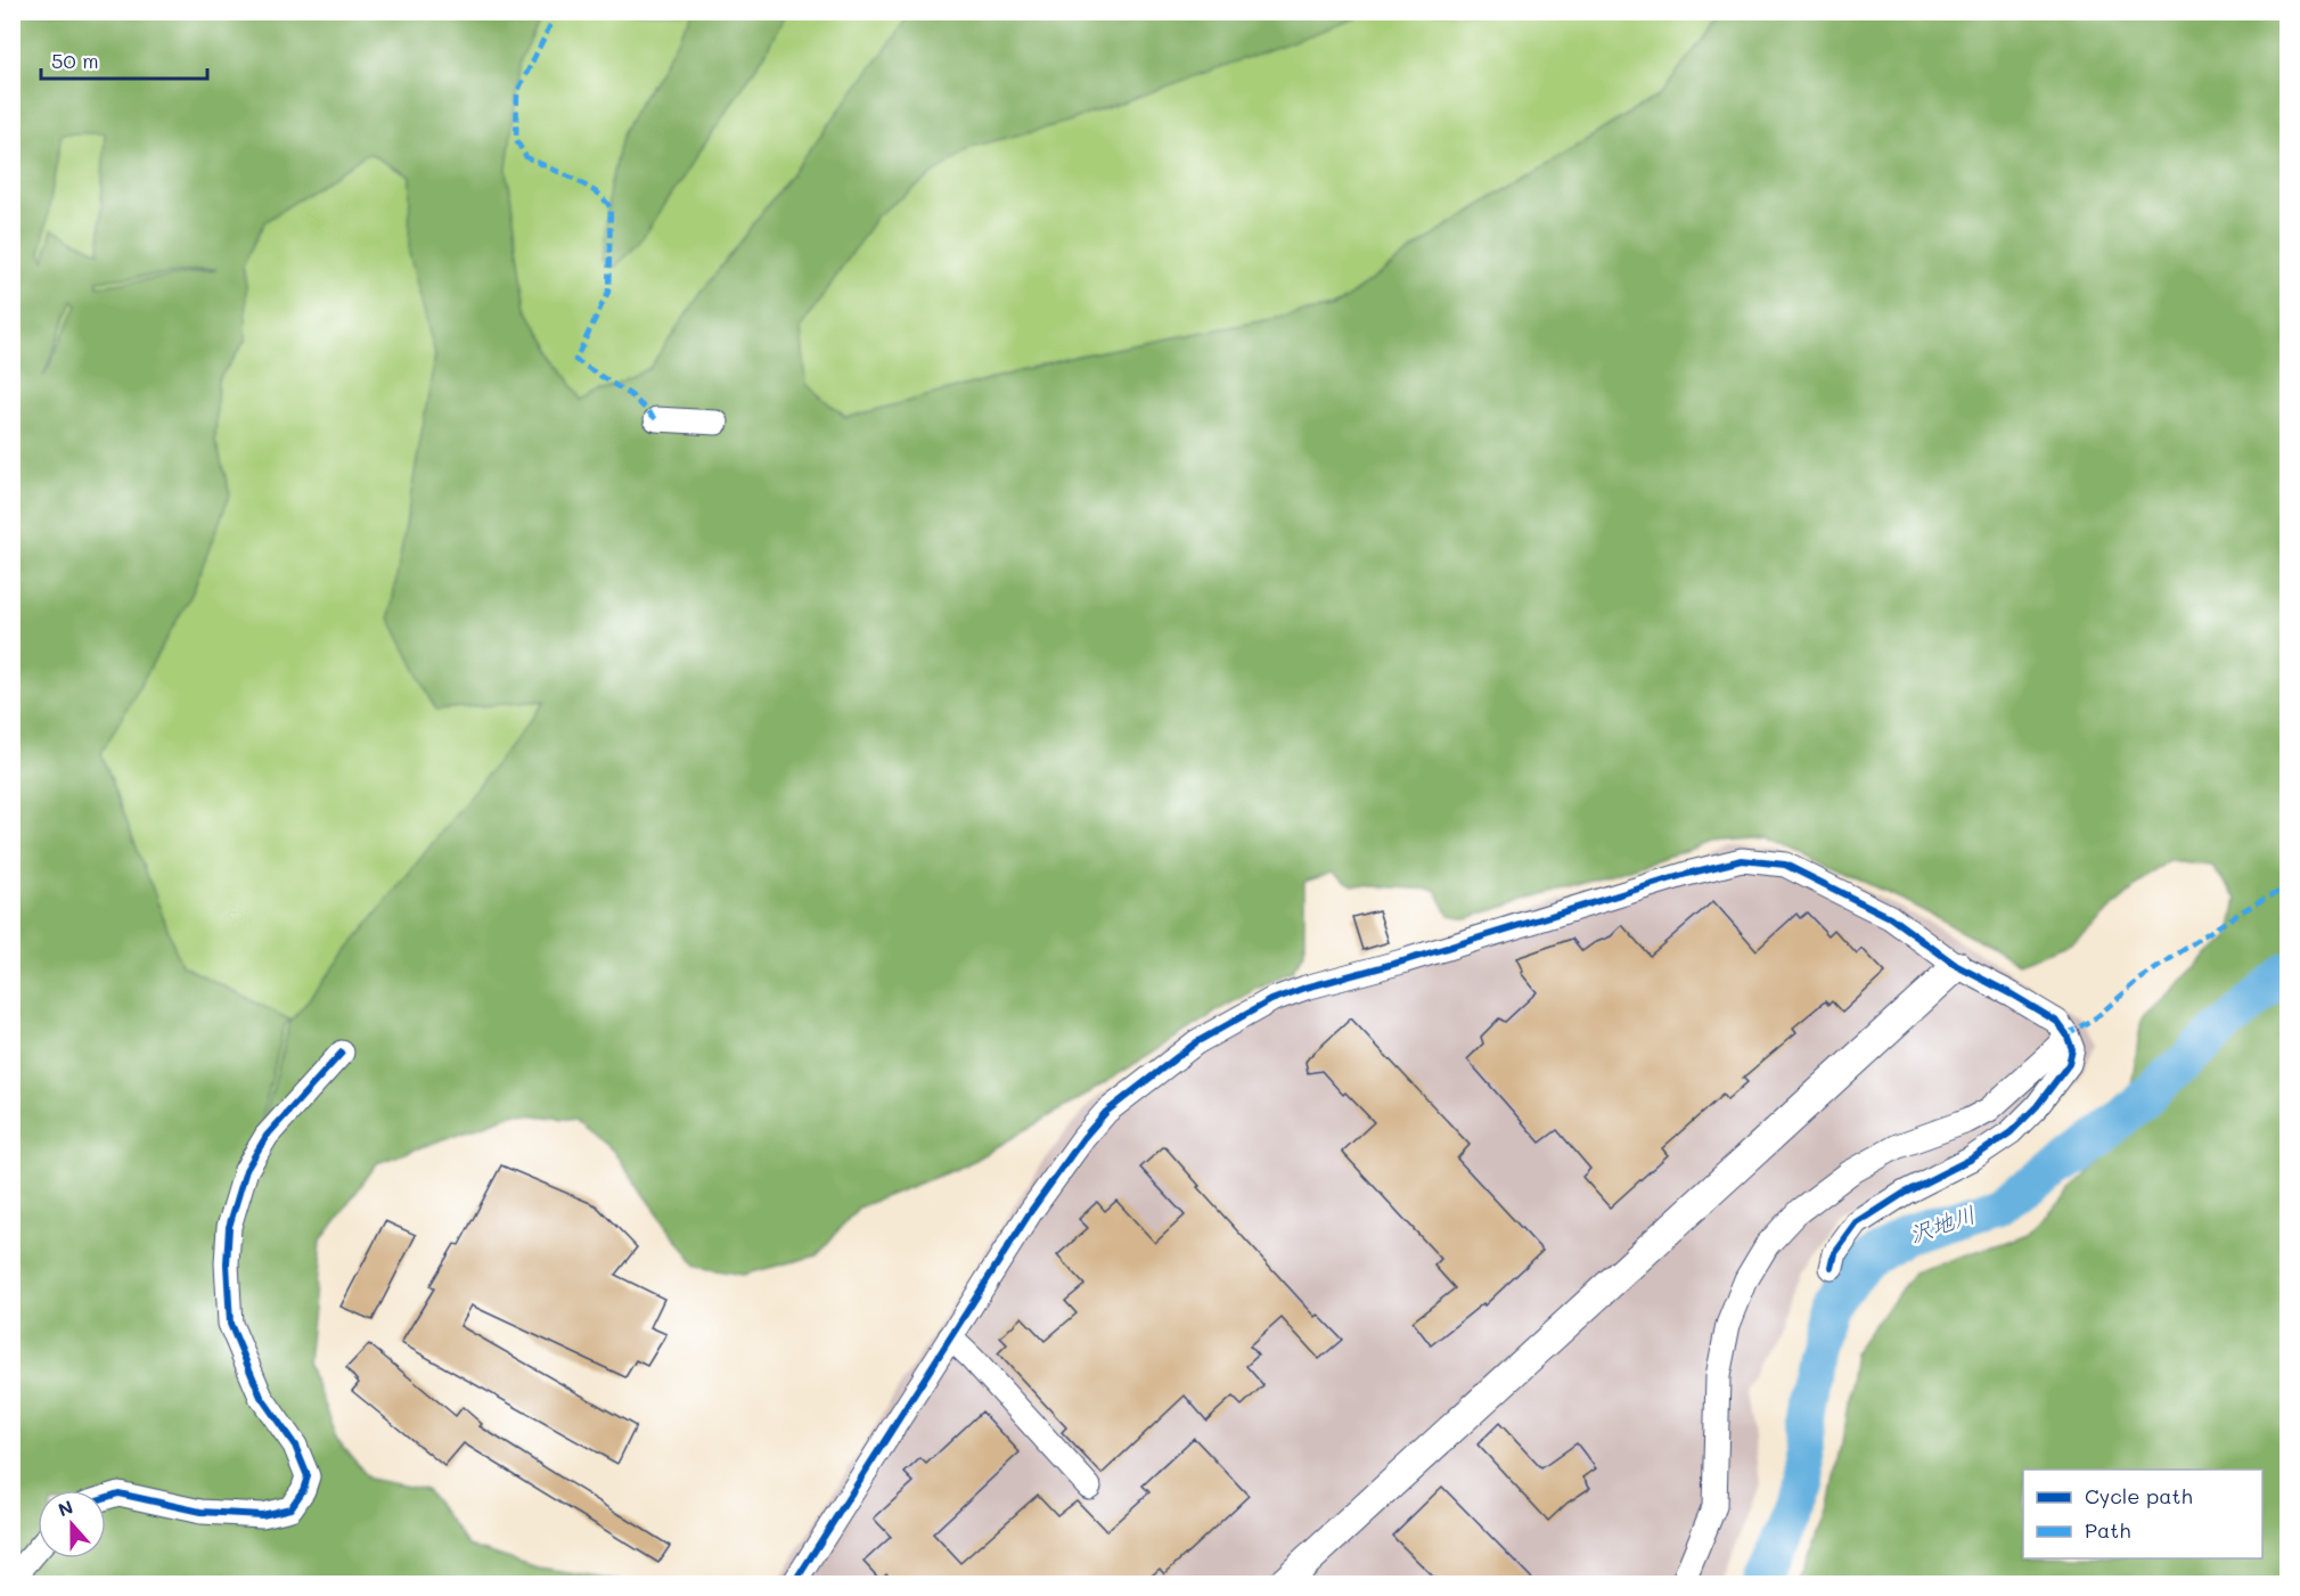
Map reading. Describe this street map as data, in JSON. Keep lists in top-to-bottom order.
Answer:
{
  "water": ["沢地川"],
  "legend": ["Cycle path", "Path"],
  "scale_bar": "50 m",
  "north": "top"
}
